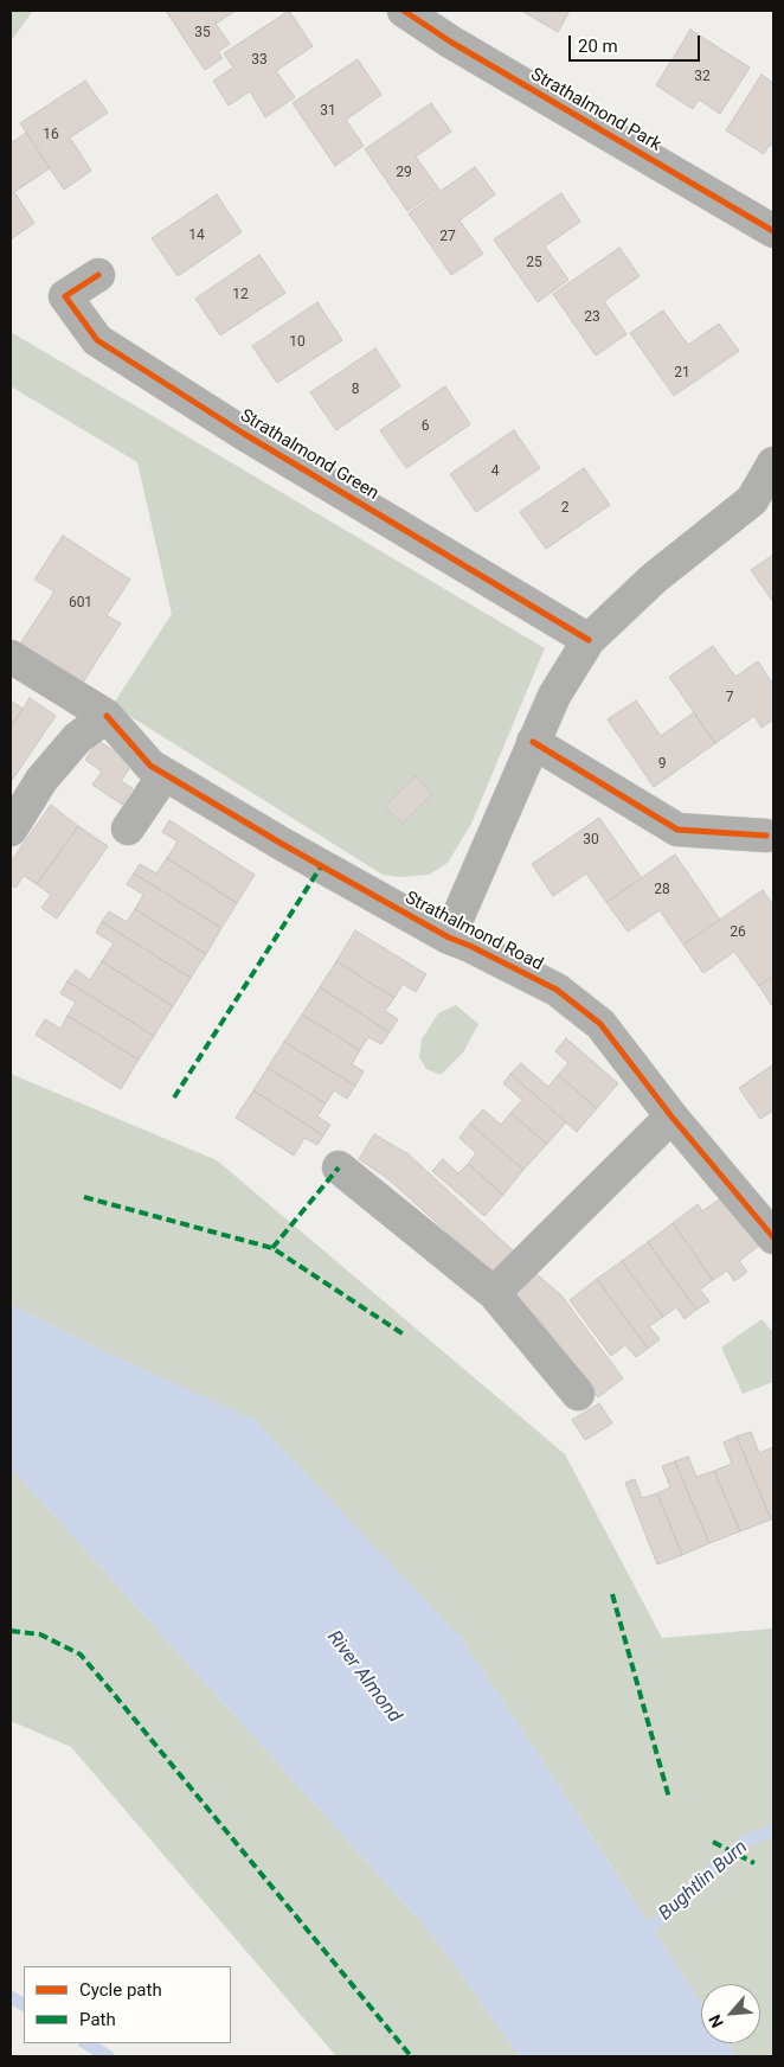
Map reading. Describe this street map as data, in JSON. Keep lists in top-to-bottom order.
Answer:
{
  "streets": {
    "street": ["Strathalmond Park", "Strathalmond Green", "Strathalmond Road"]
  },
  "water": ["River Almond", "Bughtlin Burn"],
  "house_numbers": [
    "35",
    "33",
    "32",
    "31",
    "16",
    "29",
    "14",
    "27",
    "25",
    "12",
    "23",
    "10",
    "21",
    "8",
    "6",
    "4",
    "2",
    "601",
    "7",
    "9",
    "30",
    "28",
    "26"
  ],
  "legend": ["Cycle path", "Path"],
  "scale_bar": "20 m",
  "north": "bottom left"
}
